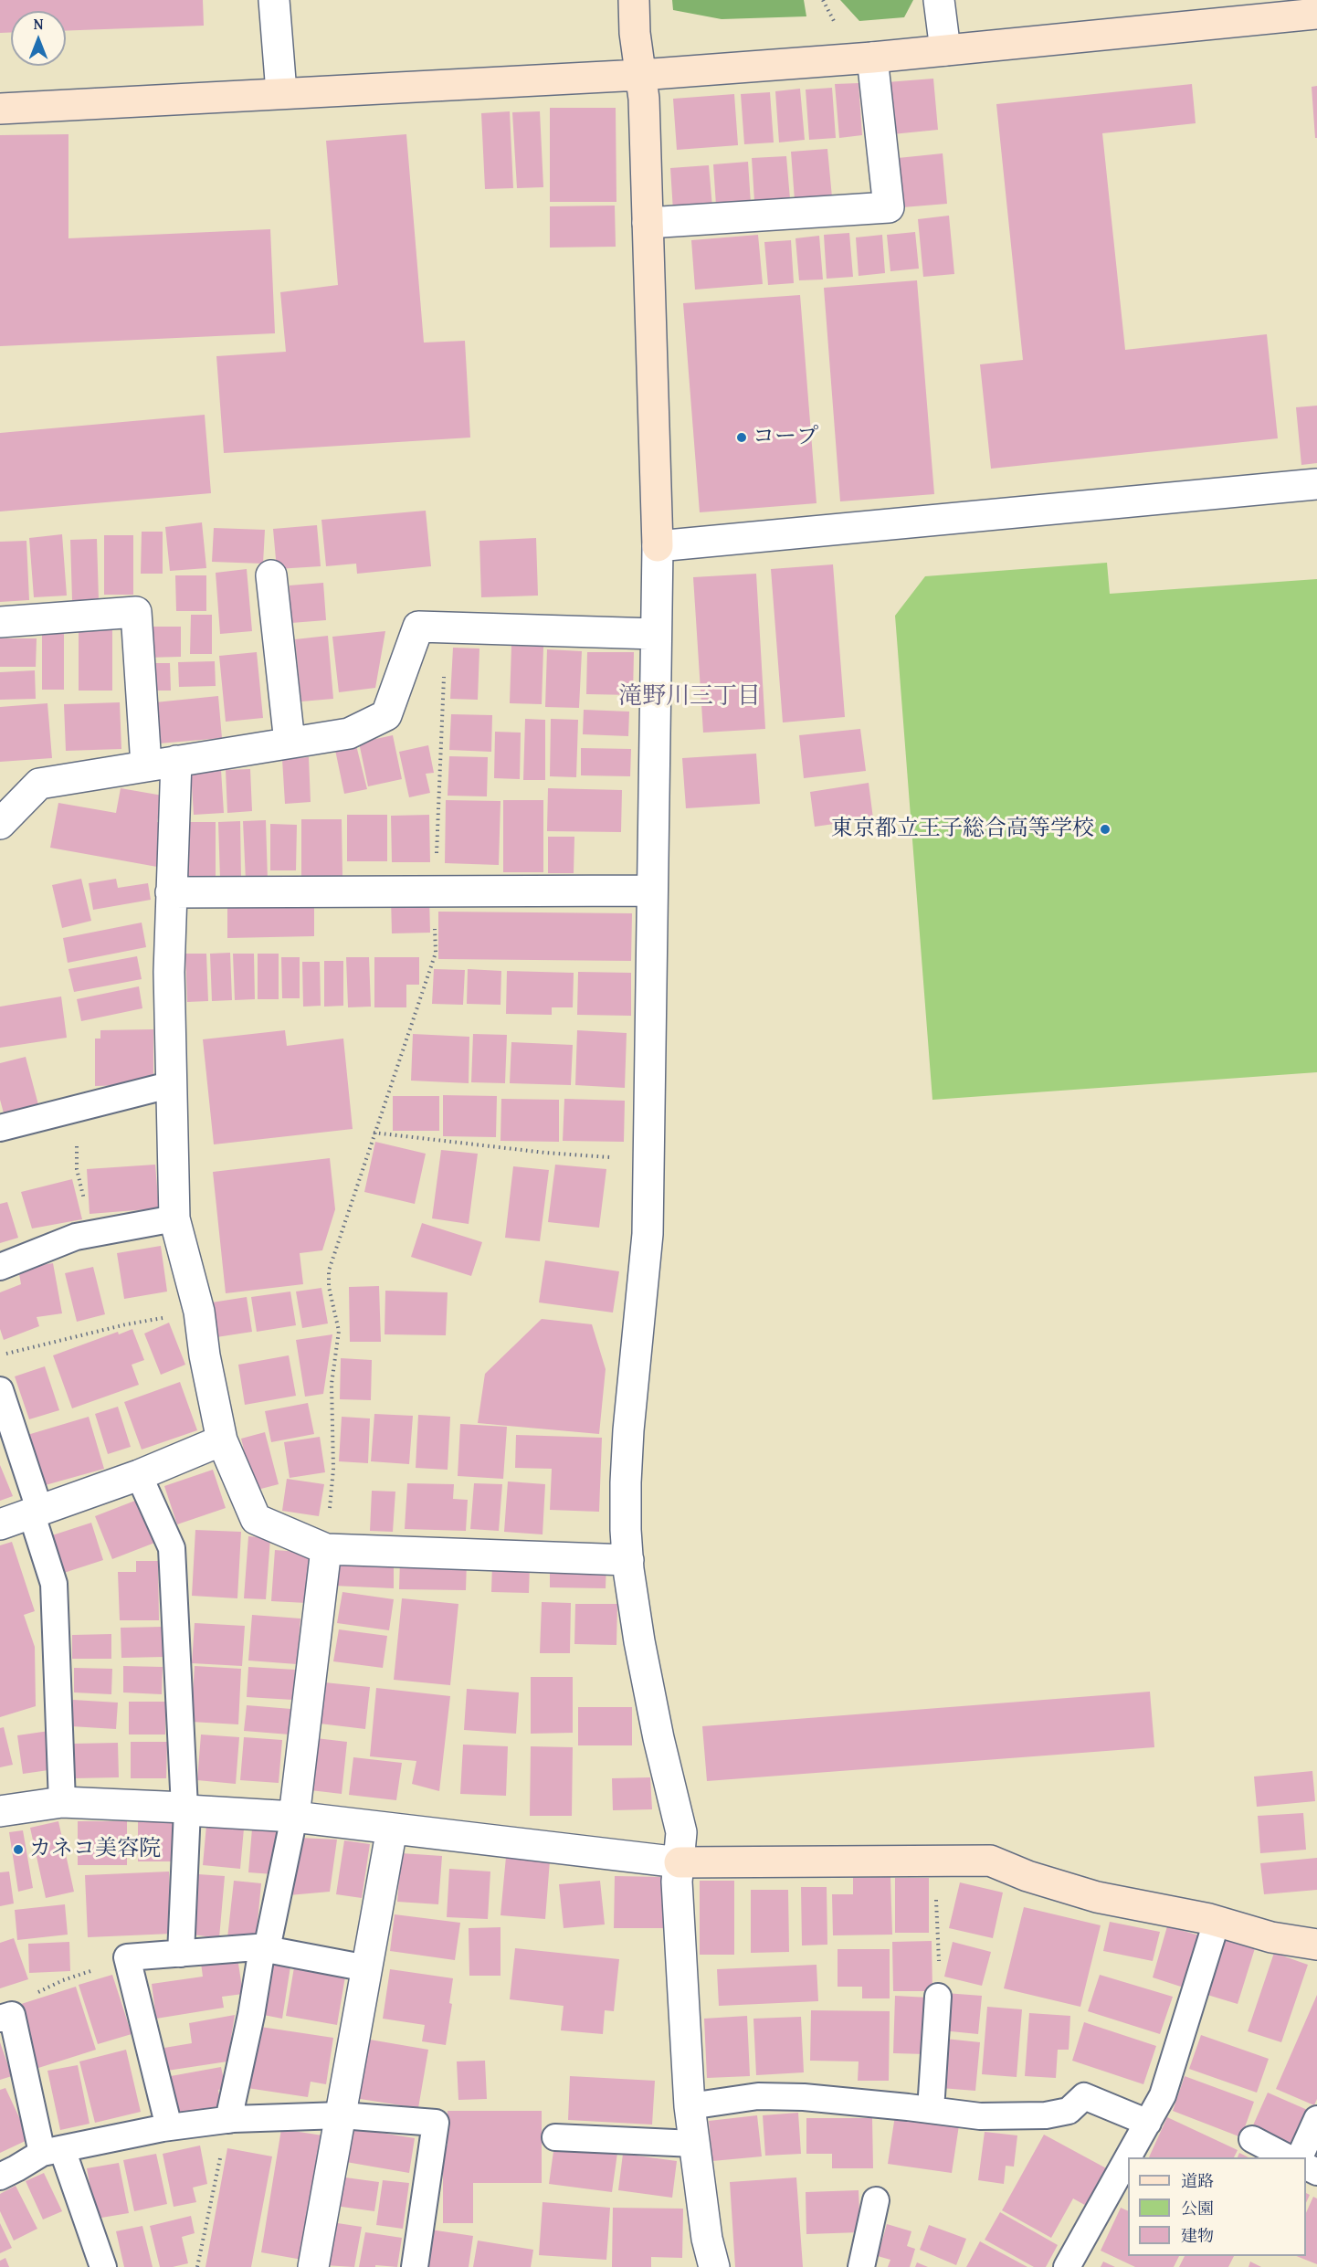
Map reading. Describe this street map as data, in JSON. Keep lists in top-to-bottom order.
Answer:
{
  "districts": ["滝野川三丁目"],
  "places": ["コープ", "東京都立王子総合高等学校", "カネコ美容院"],
  "legend": ["道路", "公園", "建物"],
  "north": "top"
}
